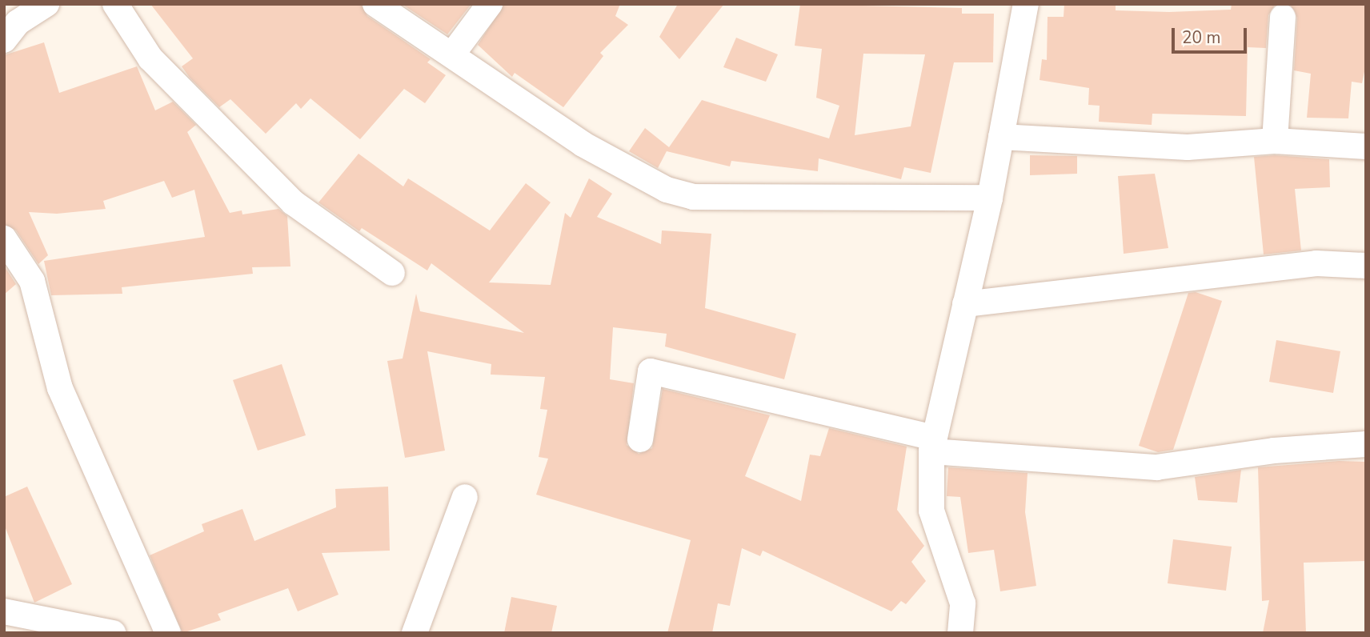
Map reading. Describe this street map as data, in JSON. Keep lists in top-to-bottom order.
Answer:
{
  "scale_bar": "20 m"
}
